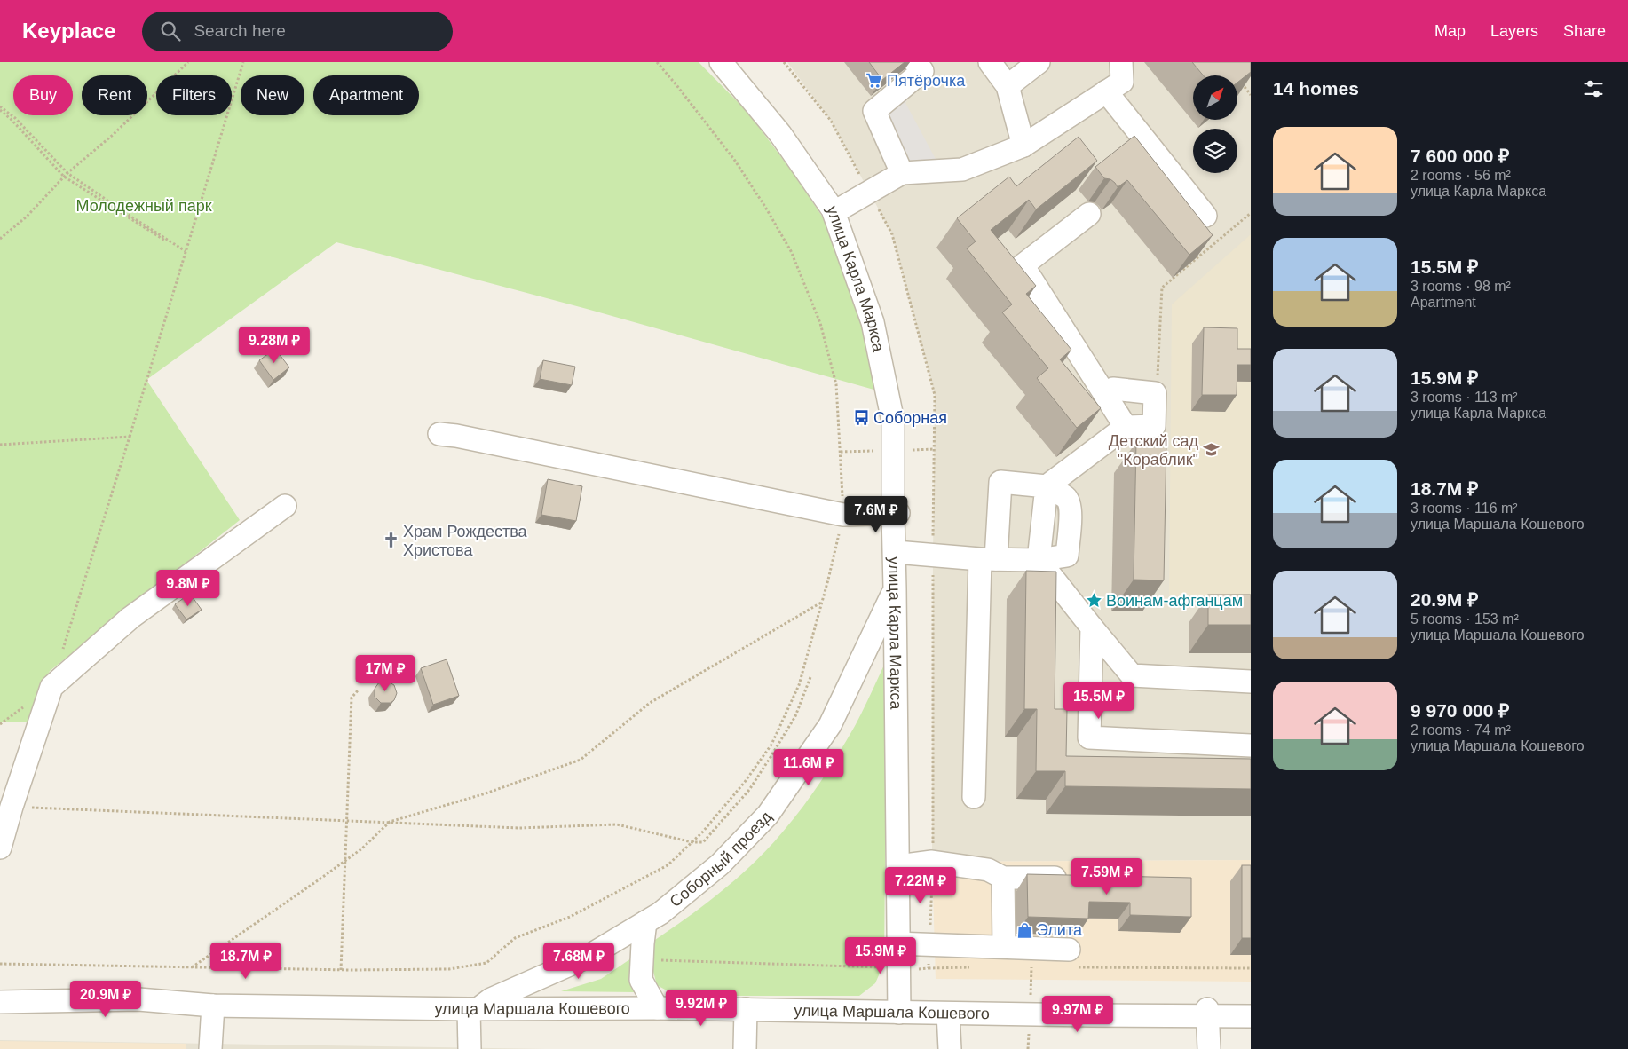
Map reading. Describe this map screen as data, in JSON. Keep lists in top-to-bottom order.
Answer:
{
  "streets": {
    "street": ["улица Карла Маркса", "Соборный проезд", "улица Маршала Кошевого"]
  },
  "crossings": [
    ["улица Карла Маркса", "Соборный проезд"],
    ["улица Карла Маркса", "улица Маршала Кошевого"],
    ["Соборный проезд", "улица Маршала Кошевого"]
  ],
  "parks": ["Молодежный парк"],
  "places": {
    "supermarket": ["Пятёрочка"],
    "bus stop": ["Соборная"],
    "school or university": ["Детский сад \"Кораблик\""],
    "church": ["Храм Рождества Христова"],
    "place": ["Воинам-афганцам"],
    "shop": ["Элита"]
  },
  "north": "top right",
  "page": {
    "header": "Keyplace",
    "search": "Search here",
    "nav": ["Map", "Layers", "Share"],
    "heading": "14 homes",
    "chip": [
      "Buy",
      "Rent",
      "Filters",
      "New",
      "Apartment"
    ],
    "list": [
      {
        "name": "7 600 000 ₽",
        "note": "2 rooms · 56 m² · улица Карла Маркса"
      },
      {
        "name": "15.5M ₽",
        "note": "3 rooms · 98 m² · Apartment"
      },
      {
        "name": "15.9M ₽",
        "note": "3 rooms · 113 m² · улица Карла Маркса"
      },
      {
        "name": "18.7M ₽",
        "note": "3 rooms · 116 m² · улица Маршала Кошевого"
      },
      {
        "name": "20.9M ₽",
        "note": "5 rooms · 153 m² · улица Маршала Кошевого"
      },
      {
        "name": "9 970 000 ₽",
        "note": "2 rooms · 74 m² · улица Маршала Кошевого"
      }
    ],
    "price": [
      "9.28M ₽",
      "7.6M ₽",
      "9.8M ₽",
      "17M ₽",
      "15.5M ₽",
      "11.6M ₽",
      "7.59M ₽",
      "7.22M ₽",
      "15.9M ₽",
      "18.7M ₽",
      "7.68M ₽",
      "20.9M ₽",
      "9.92M ₽",
      "9.97M ₽"
    ]
  }
}
